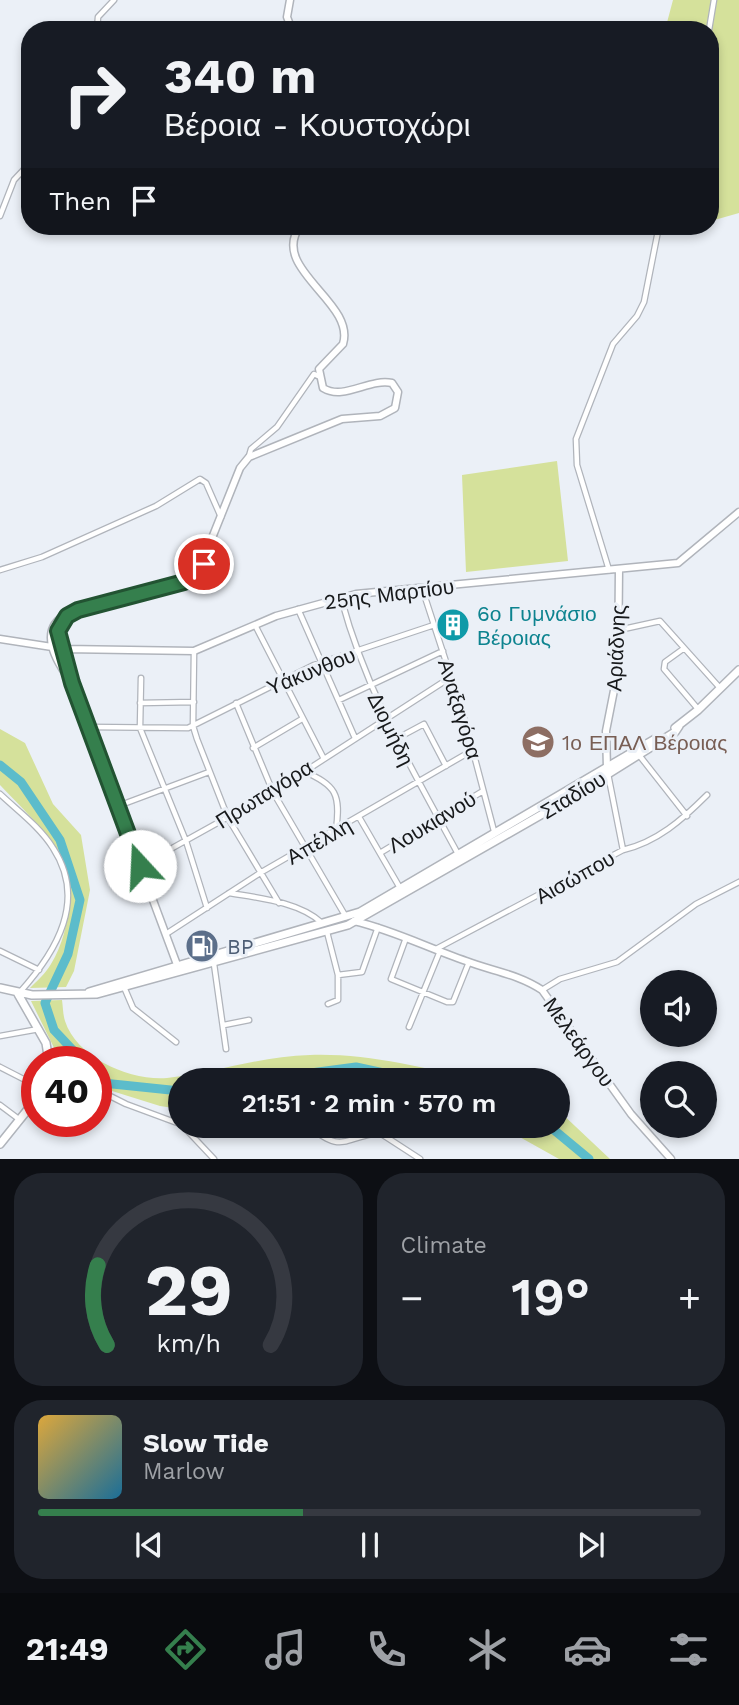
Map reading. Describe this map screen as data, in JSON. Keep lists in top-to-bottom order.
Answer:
{
  "streets": {
    "main road": ["Σταδίου"],
    "street": [
      "25ης Μαρτίου",
      "Αριάδνης",
      "Υάκυνθου",
      "Αναξαγόρα",
      "Διομήδη",
      "Πρωταγόρα",
      "Λουκιανού",
      "Απέλλη",
      "Αισώπου",
      "Μελεάργου"
    ]
  },
  "crossings": [
    ["25ης Μαρτίου", "Αριάδνης"],
    ["25ης Μαρτίου", "Αναξαγόρα"],
    ["25ης Μαρτίου", "Διομήδη"],
    ["Αριάδνης", "Σταδίου"],
    ["Αριάδνης", "Αισώπου"],
    ["Υάκυνθου", "Αναξαγόρα"],
    ["Υάκυνθου", "Διομήδη"],
    ["Αναξαγόρα", "Πρωταγόρα"],
    ["Αναξαγόρα", "Σταδίου"],
    ["Αναξαγόρα", "Λουκιανού"],
    ["Αναξαγόρα", "Απέλλη"],
    ["Διομήδη", "Πρωταγόρα"],
    ["Διομήδη", "Σταδίου"],
    ["Διομήδη", "Λουκιανού"],
    ["Διομήδη", "Απέλλη"],
    ["Σταδίου", "Μελεάργου"],
    ["Αισώπου", "Μελεάργου"]
  ],
  "places": {
    "building": ["6ο Γυμνάσιο Βέροιας"],
    "school or university": ["1ο ΕΠΑΛ Βέροιας"],
    "fuel station": ["BP"]
  },
  "page": {
    "turn": ["340 m", "Βέροια - Κουστοχώρι"],
    "then": "Then",
    "limit": "40",
    "trip": "21:51 · 2 min · 570 m",
    "tile": "Climate",
    "heat": ["−", "19°", "+"],
    "song": ["Slow Tide", "Marlow"],
    "tabs": "21:49",
    "gauge": ["29", "km/h"]
  }
}
